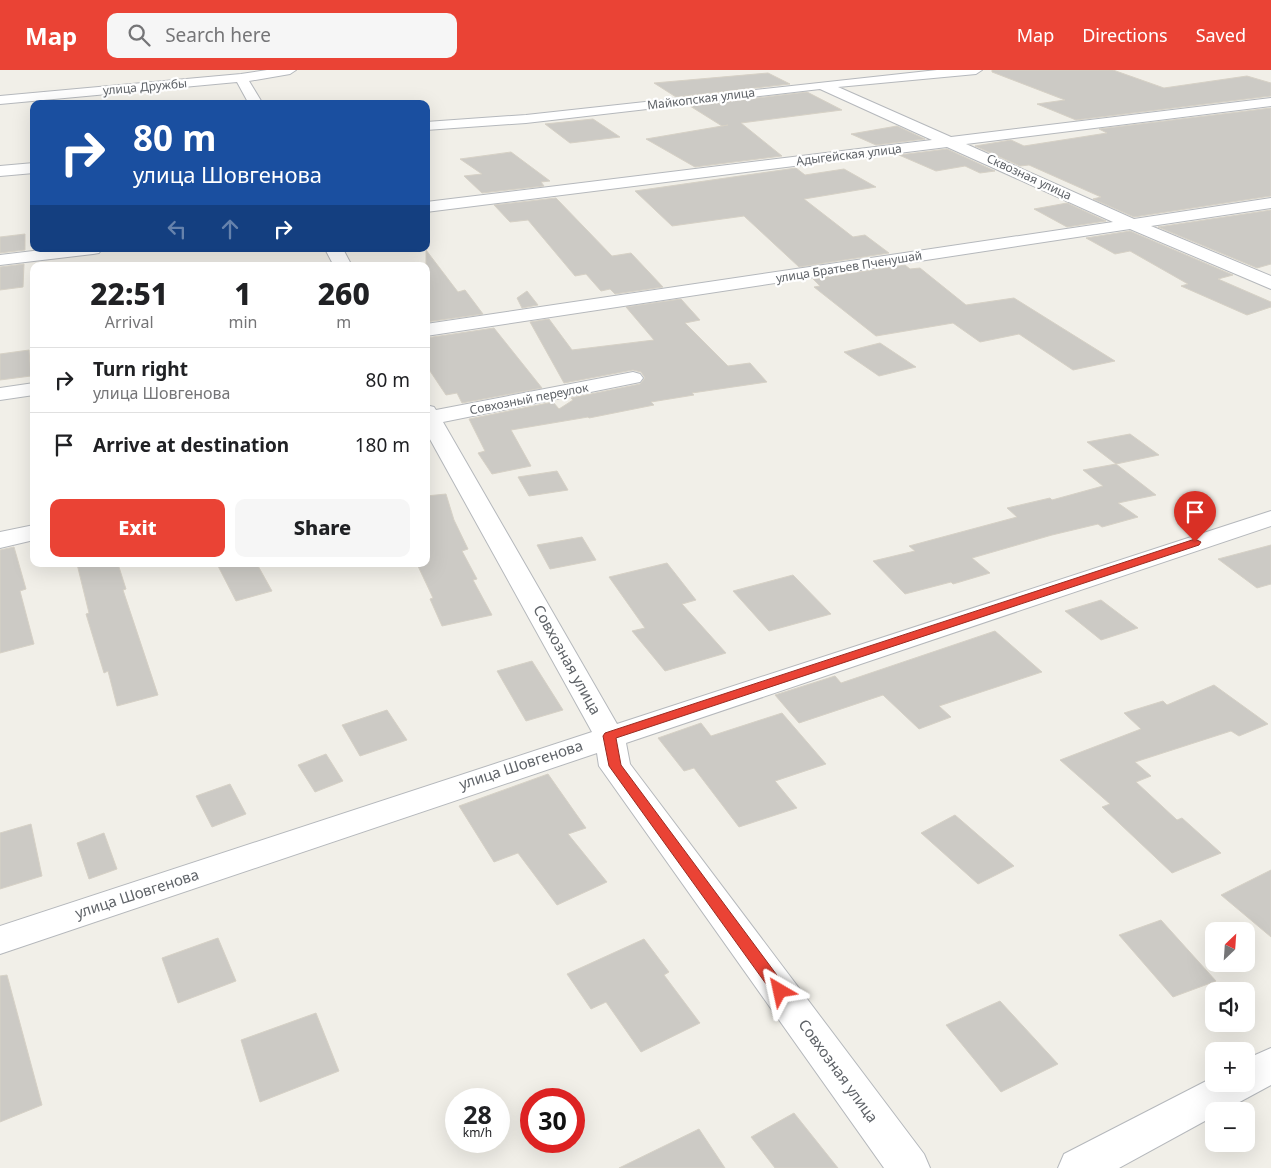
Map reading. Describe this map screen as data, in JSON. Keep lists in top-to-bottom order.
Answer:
{
  "streets": {
    "street": [
      "улица Дружбы",
      "Майкопская улица",
      "Адыгейская улица",
      "Сквозная улица",
      "улица Братьев Пченушай",
      "Совхозный переулок",
      "Совхозная улица",
      "улица Шовгенова"
    ]
  },
  "crossings": [
    ["Майкопская улица", "Сквозная улица"],
    ["Адыгейская улица", "Сквозная улица"],
    ["Сквозная улица", "улица Братьев Пченушай"],
    ["Совхозная улица", "улица Шовгенова"]
  ],
  "north": "top right",
  "page": {
    "header": "Map",
    "search": "Search here",
    "nav": ["Map", "Directions", "Saved"],
    "turn": ["80 m", "улица Шовгенова"],
    "eta": [
      "22:51",
      "Arrival",
      "1",
      "min",
      "260",
      "m"
    ],
    "list": [
      {
        "name": "Turn right",
        "note": "улица Шовгенова",
        "value": "80 m"
      },
      {
        "name": "Arrive at destination",
        "value": "180 m"
      }
    ],
    "buttons": ["Exit", "Share"],
    "map_buttons": ["+", "−"],
    "speed": "28 km/h",
    "limit": "30"
  }
}
